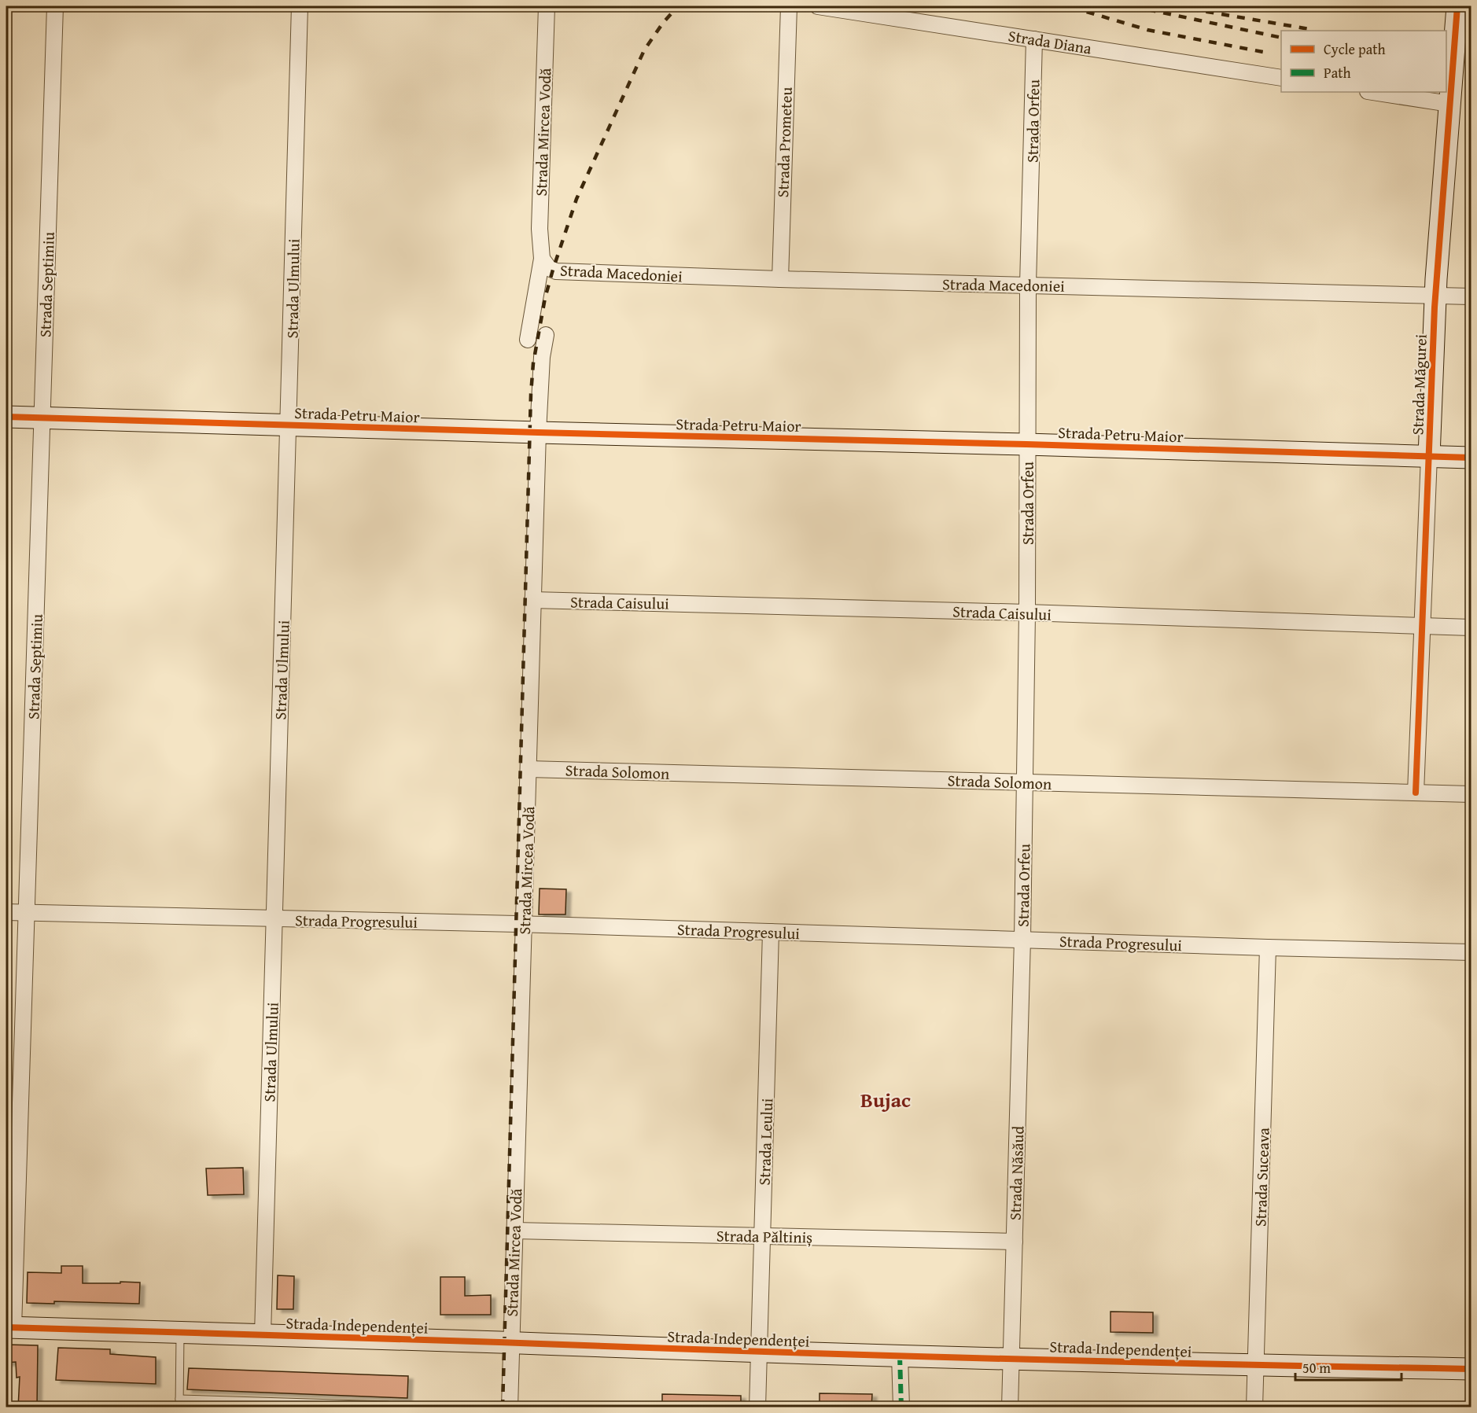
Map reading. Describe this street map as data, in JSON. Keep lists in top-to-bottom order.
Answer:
{
  "streets": {
    "street": [
      "Strada Diana",
      "Strada Orfeu",
      "Strada Mircea Vodă",
      "Strada Prometeu",
      "Strada Macedoniei",
      "Strada Septimiu",
      "Strada Ulmului",
      "Strada Măgurei",
      "Strada Petru Maior",
      "Strada Caisului",
      "Strada Solomon",
      "Strada Progresului",
      "Strada Leului",
      "Strada Năsăud",
      "Strada Suceava",
      "Strada Păltiniș",
      "Strada Independenței"
    ]
  },
  "crossings": [
    ["Strada Diana", "Strada Orfeu"],
    ["Strada Orfeu", "Strada Macedoniei"],
    ["Strada Orfeu", "Strada Petru Maior"],
    ["Strada Orfeu", "Strada Caisului"],
    ["Strada Orfeu", "Strada Solomon"],
    ["Strada Orfeu", "Strada Progresului"],
    ["Strada Orfeu", "Strada Năsăud"],
    ["Strada Mircea Vodă", "Strada Macedoniei"],
    ["Strada Mircea Vodă", "Strada Petru Maior"],
    ["Strada Mircea Vodă", "Strada Caisului"],
    ["Strada Mircea Vodă", "Strada Solomon"],
    ["Strada Mircea Vodă", "Strada Progresului"],
    ["Strada Mircea Vodă", "Strada Păltiniș"],
    ["Strada Mircea Vodă", "Strada Independenței"],
    ["Strada Prometeu", "Strada Macedoniei"],
    ["Strada Macedoniei", "Strada Măgurei"],
    ["Strada Septimiu", "Strada Petru Maior"],
    ["Strada Septimiu", "Strada Progresului"],
    ["Strada Septimiu", "Strada Independenței"],
    ["Strada Ulmului", "Strada Petru Maior"],
    ["Strada Ulmului", "Strada Progresului"],
    ["Strada Ulmului", "Strada Independenței"],
    ["Strada Măgurei", "Strada Petru Maior"],
    ["Strada Măgurei", "Strada Caisului"],
    ["Strada Măgurei", "Strada Solomon"],
    ["Strada Progresului", "Strada Leului"],
    ["Strada Progresului", "Strada Năsăud"],
    ["Strada Progresului", "Strada Suceava"],
    ["Strada Leului", "Strada Păltiniș"],
    ["Strada Leului", "Strada Independenței"],
    ["Strada Năsăud", "Strada Păltiniș"],
    ["Strada Năsăud", "Strada Independenței"],
    ["Strada Suceava", "Strada Independenței"]
  ],
  "districts": ["Bujac"],
  "legend": ["Cycle path", "Path"],
  "scale_bar": "50 m"
}
